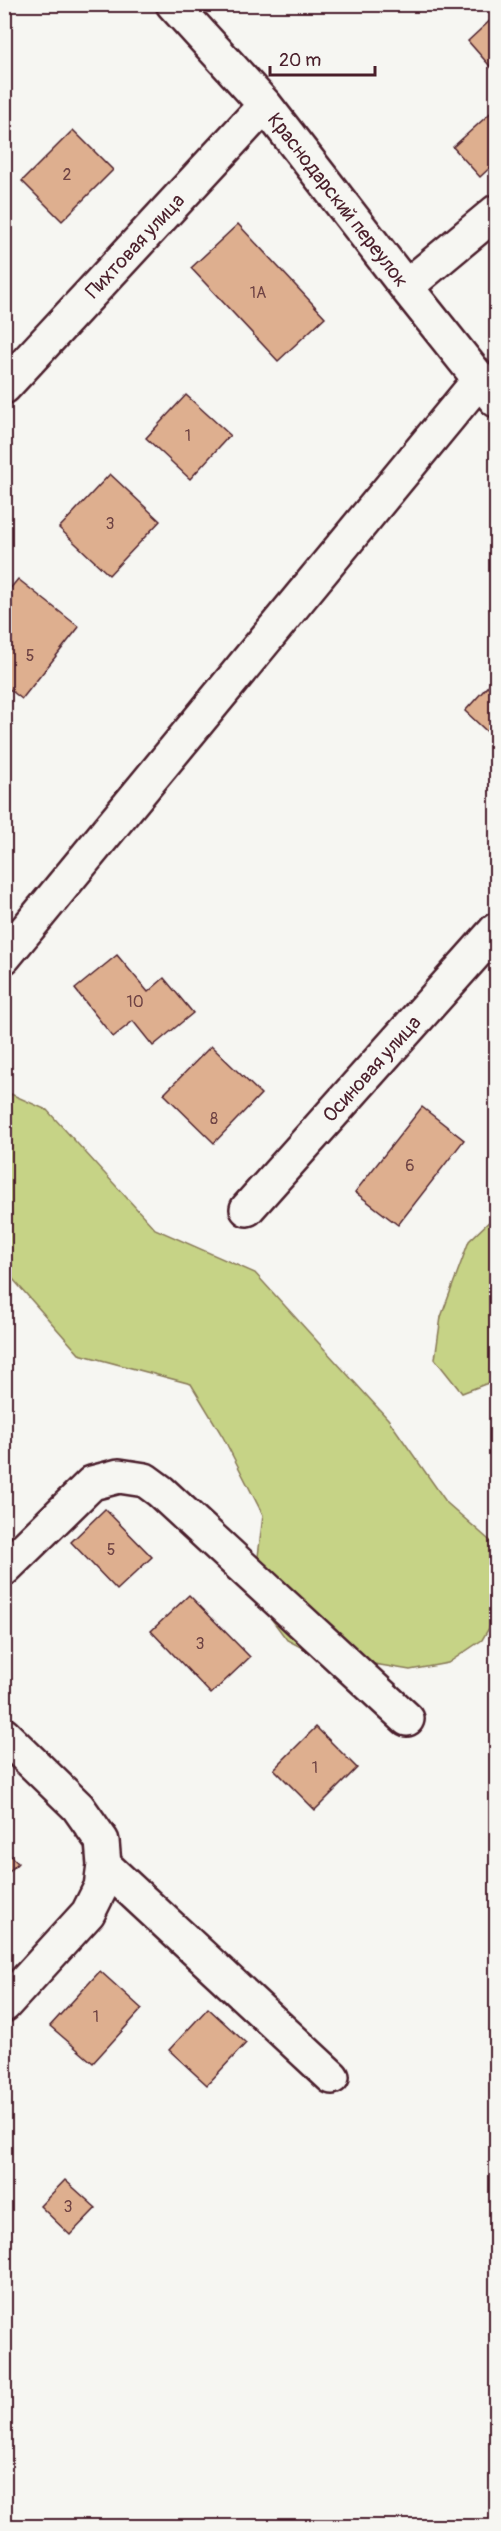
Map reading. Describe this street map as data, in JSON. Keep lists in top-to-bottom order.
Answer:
{
  "streets": {
    "street": ["Краснодарский переулок", "Пихтовая улица", "Осиновая улица"]
  },
  "crossings": [
    ["Краснодарский переулок", "Пихтовая улица"]
  ],
  "house_numbers": [
    "2",
    "1А",
    "1",
    "3",
    "5",
    "10",
    "8",
    "6",
    "5",
    "3",
    "1",
    "1",
    "3"
  ],
  "scale_bar": "20 m"
}
